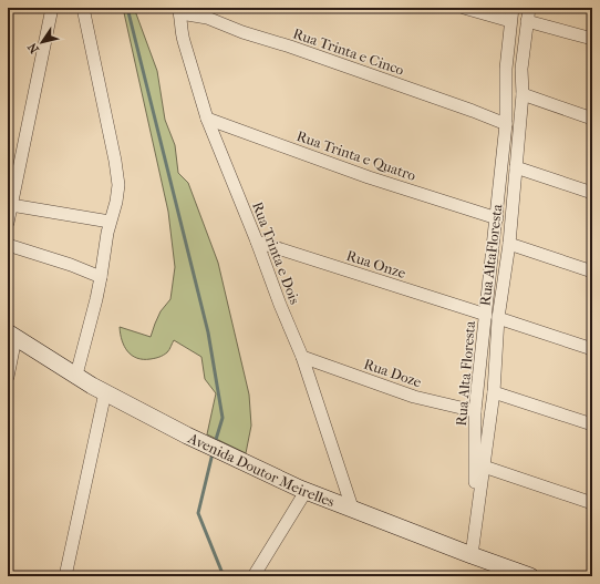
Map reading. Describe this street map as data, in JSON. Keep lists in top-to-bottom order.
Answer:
{
  "streets": {
    "street": [
      "Rua Trinta e Cinco",
      "Rua Trinta e Quatro",
      "Rua Trinta e Dois",
      "Rua AltaFloresta",
      "Rua Onze",
      "Rua Doze",
      "Rua Alta Floresta",
      "Avenida Doutor Meirelles"
    ]
  },
  "crossings": [
    ["Rua Trinta e Cinco", "Rua Trinta e Dois"],
    ["Rua Trinta e Cinco", "Rua Alta Floresta"],
    ["Rua Trinta e Quatro", "Rua Trinta e Dois"],
    ["Rua Trinta e Quatro", "Rua Alta Floresta"],
    ["Rua Trinta e Dois", "Rua Onze"],
    ["Rua Trinta e Dois", "Rua Doze"],
    ["Rua Trinta e Dois", "Avenida Doutor Meirelles"],
    ["Rua AltaFloresta", "Rua Alta Floresta"],
    ["Rua Onze", "Rua Alta Floresta"],
    ["Rua Doze", "Rua Alta Floresta"]
  ],
  "north": "bottom left"
}
